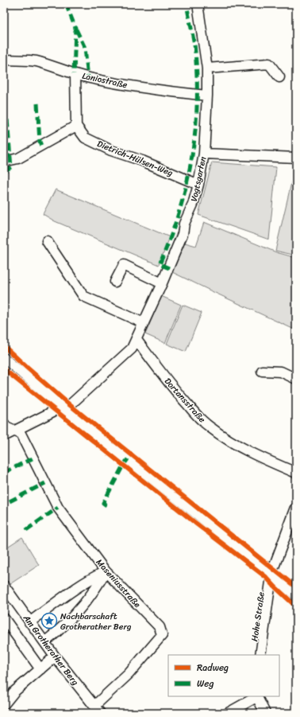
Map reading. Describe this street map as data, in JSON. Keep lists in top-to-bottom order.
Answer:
{
  "streets": {
    "street": [
      "Laniostraße",
      "Dietrich-Hülsen-Weg",
      "Vogtsgarten",
      "Dortansstraße",
      "Maseniusstraße",
      "Hohe Straße",
      "Am Grotherather Berg"
    ]
  },
  "crossings": [
    ["Laniostraße", "Vogtsgarten"],
    ["Dietrich-Hülsen-Weg", "Vogtsgarten"],
    ["Vogtsgarten", "Dortansstraße"],
    ["Vogtsgarten", "Maseniusstraße"],
    ["Maseniusstraße", "Am Grotherather Berg"]
  ],
  "places": {
    "place": ["Nachbarschaft Grotherather Berg"]
  },
  "legend": ["Radweg", "Weg"]
}
